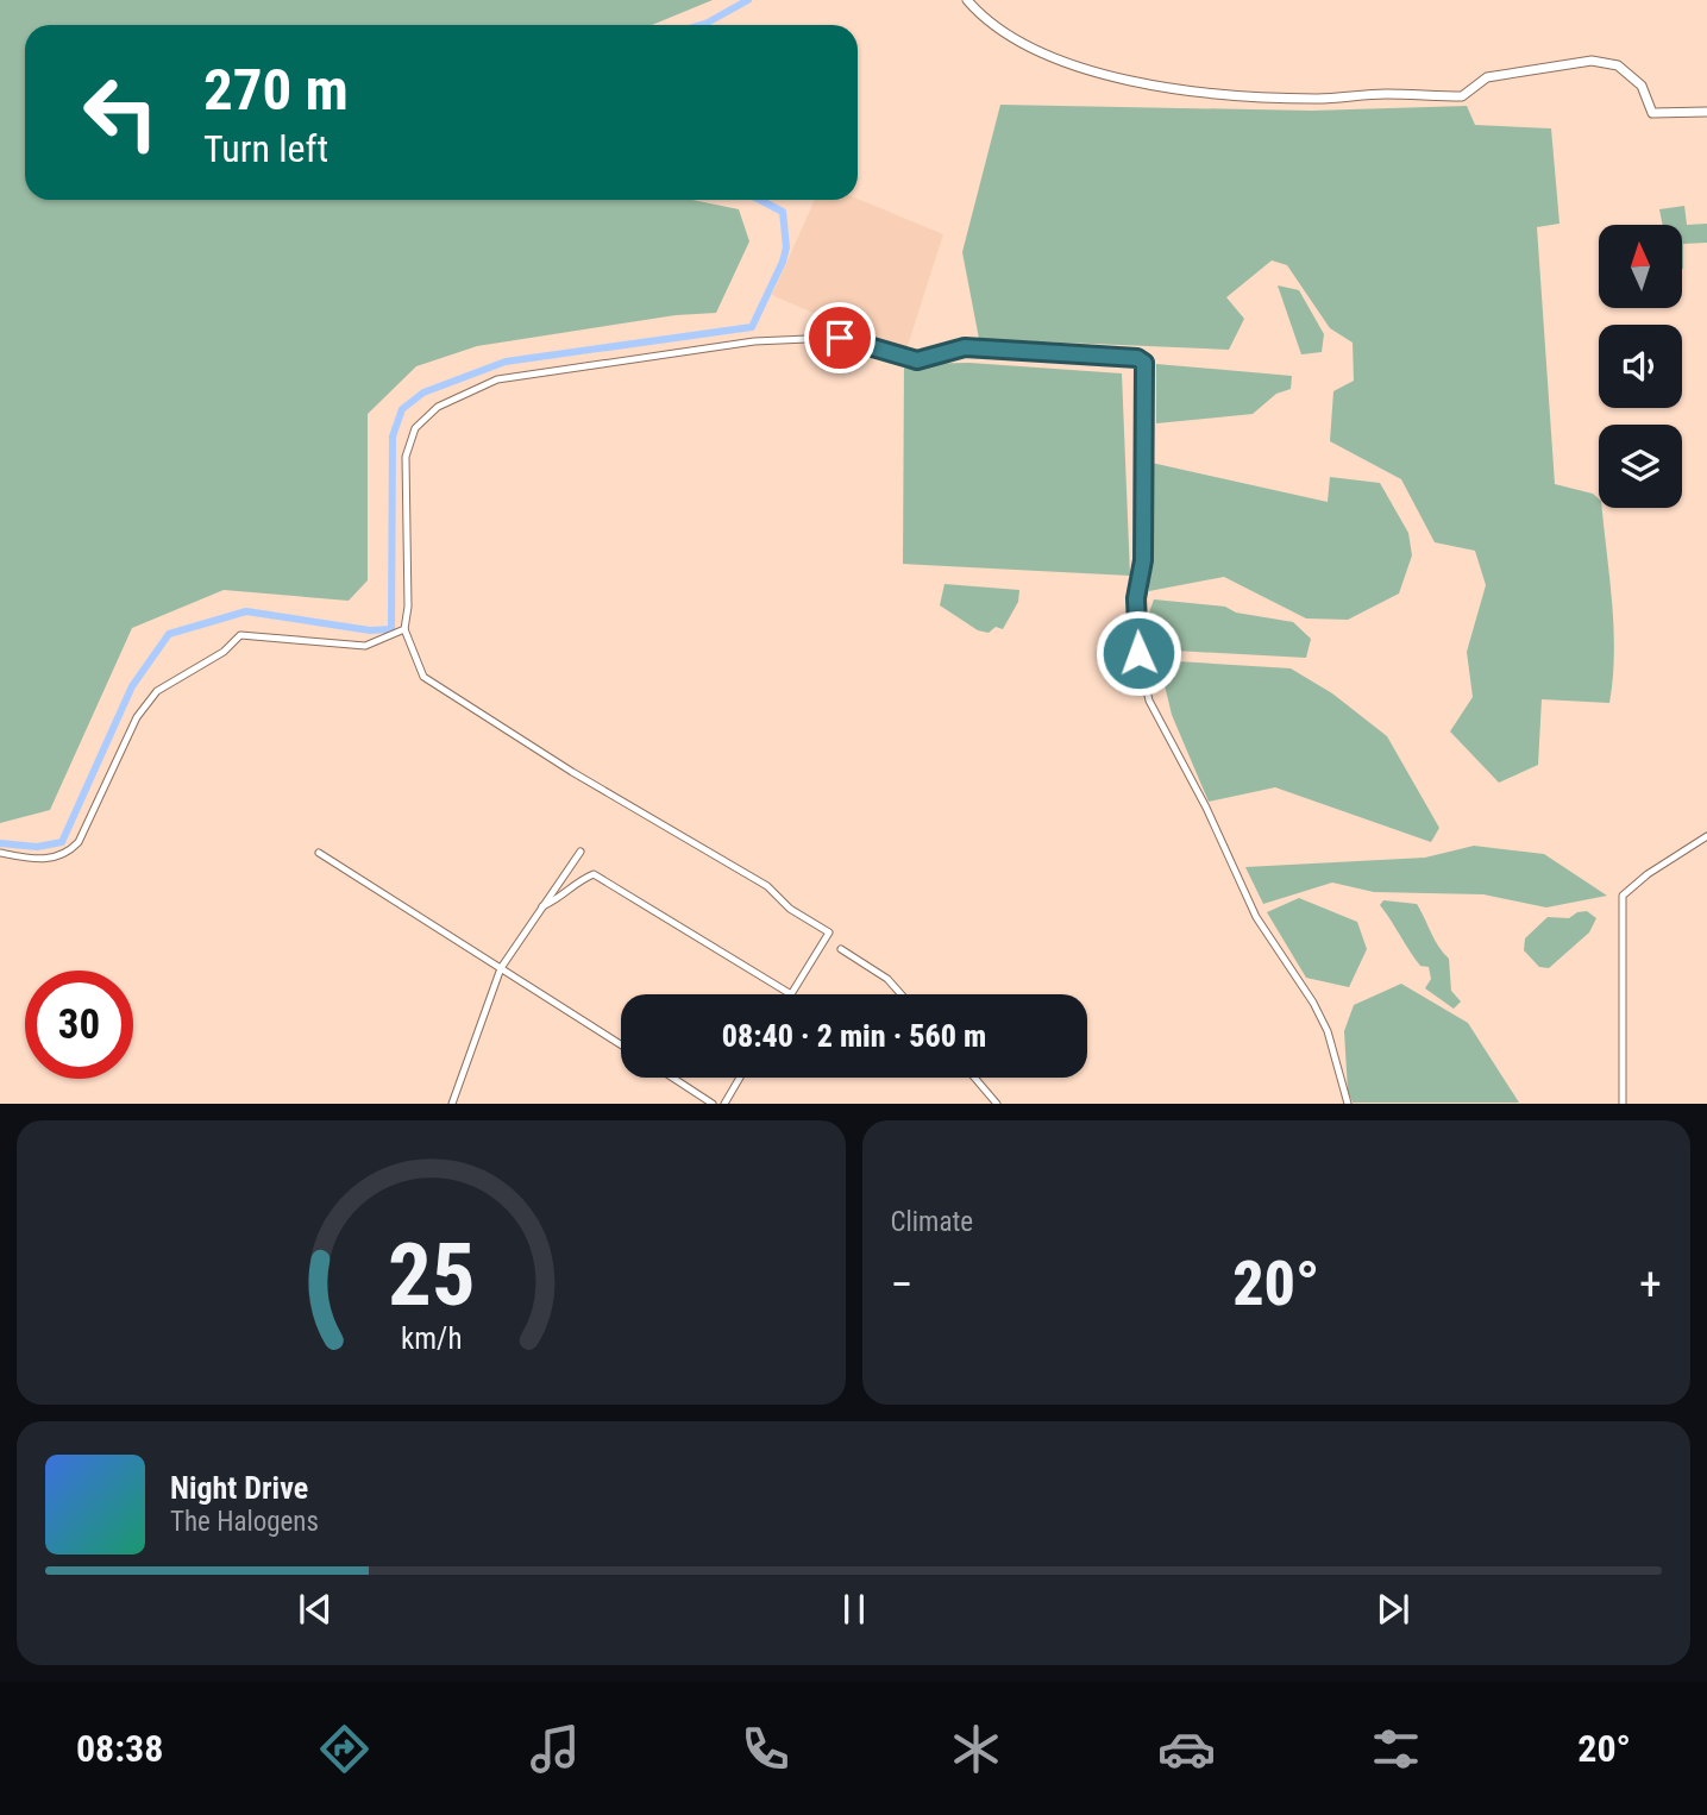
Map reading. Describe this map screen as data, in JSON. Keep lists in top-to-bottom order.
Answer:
{
  "north": "top",
  "page": {
    "turn": ["270 m", "Turn left"],
    "limit": "30",
    "trip": "08:40 · 2 min · 560 m",
    "tile": "Climate",
    "heat": ["−", "20°", "+"],
    "song": ["Night Drive", "The Halogens"],
    "tabs": ["08:38", "20°"],
    "gauge": ["25", "km/h"]
  }
}
